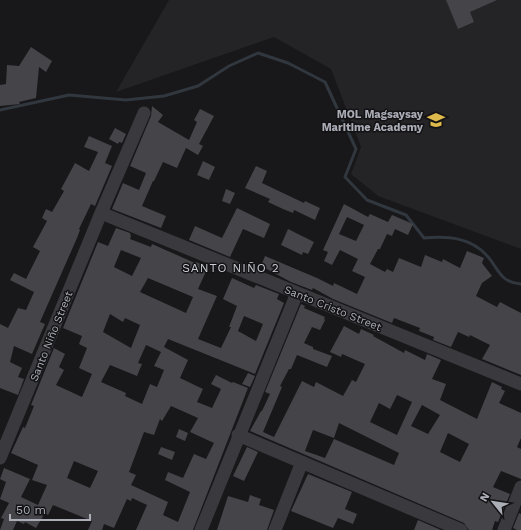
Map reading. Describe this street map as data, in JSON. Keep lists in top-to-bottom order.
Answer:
{
  "streets": {
    "street": ["Santo Cristo Street", "Santo Niño Street"]
  },
  "crossings": [
    ["Santo Cristo Street", "Santo Niño Street"]
  ],
  "districts": ["SANTO NIÑO 2"],
  "places": {
    "school or university": ["MOL Magsaysay Maritime Academy"]
  },
  "scale_bar": "50 m",
  "north": "top left"
}
